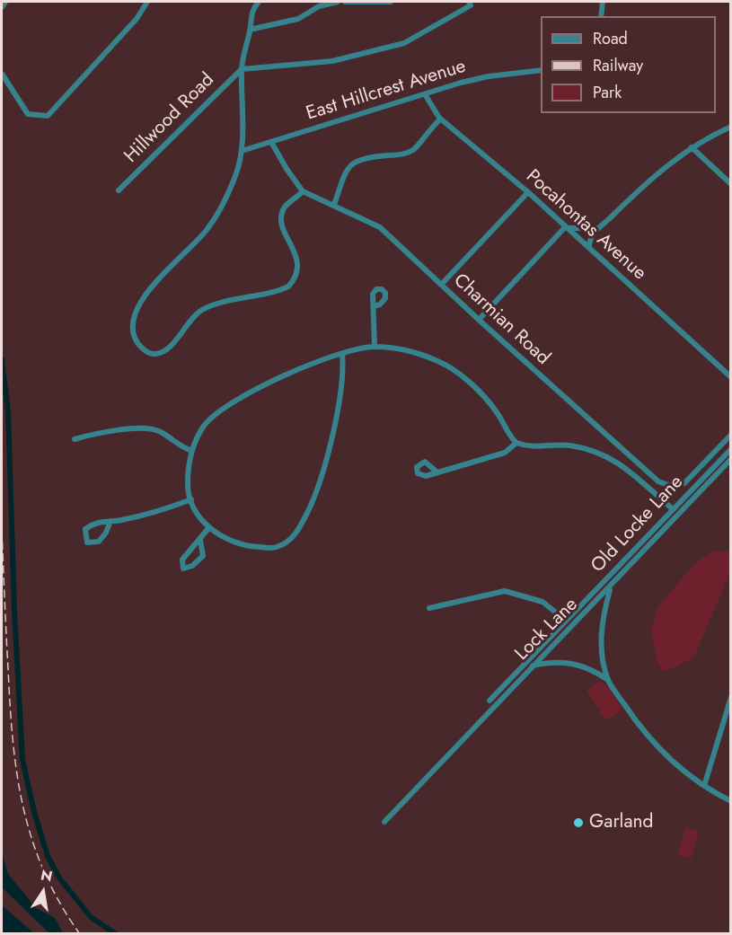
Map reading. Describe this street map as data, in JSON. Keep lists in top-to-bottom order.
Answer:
{
  "streets": {
    "street": [
      "East Hillcrest Avenue",
      "Hillwood Road",
      "Pocahontas Avenue",
      "Charmian Road",
      "Old Locke Lane",
      "Lock Lane"
    ]
  },
  "crossings": [
    ["East Hillcrest Avenue", "Pocahontas Avenue"],
    ["Old Locke Lane", "Lock Lane"]
  ],
  "places": ["Garland"],
  "legend": ["Road", "Railway", "Park"],
  "north": "top"
}
